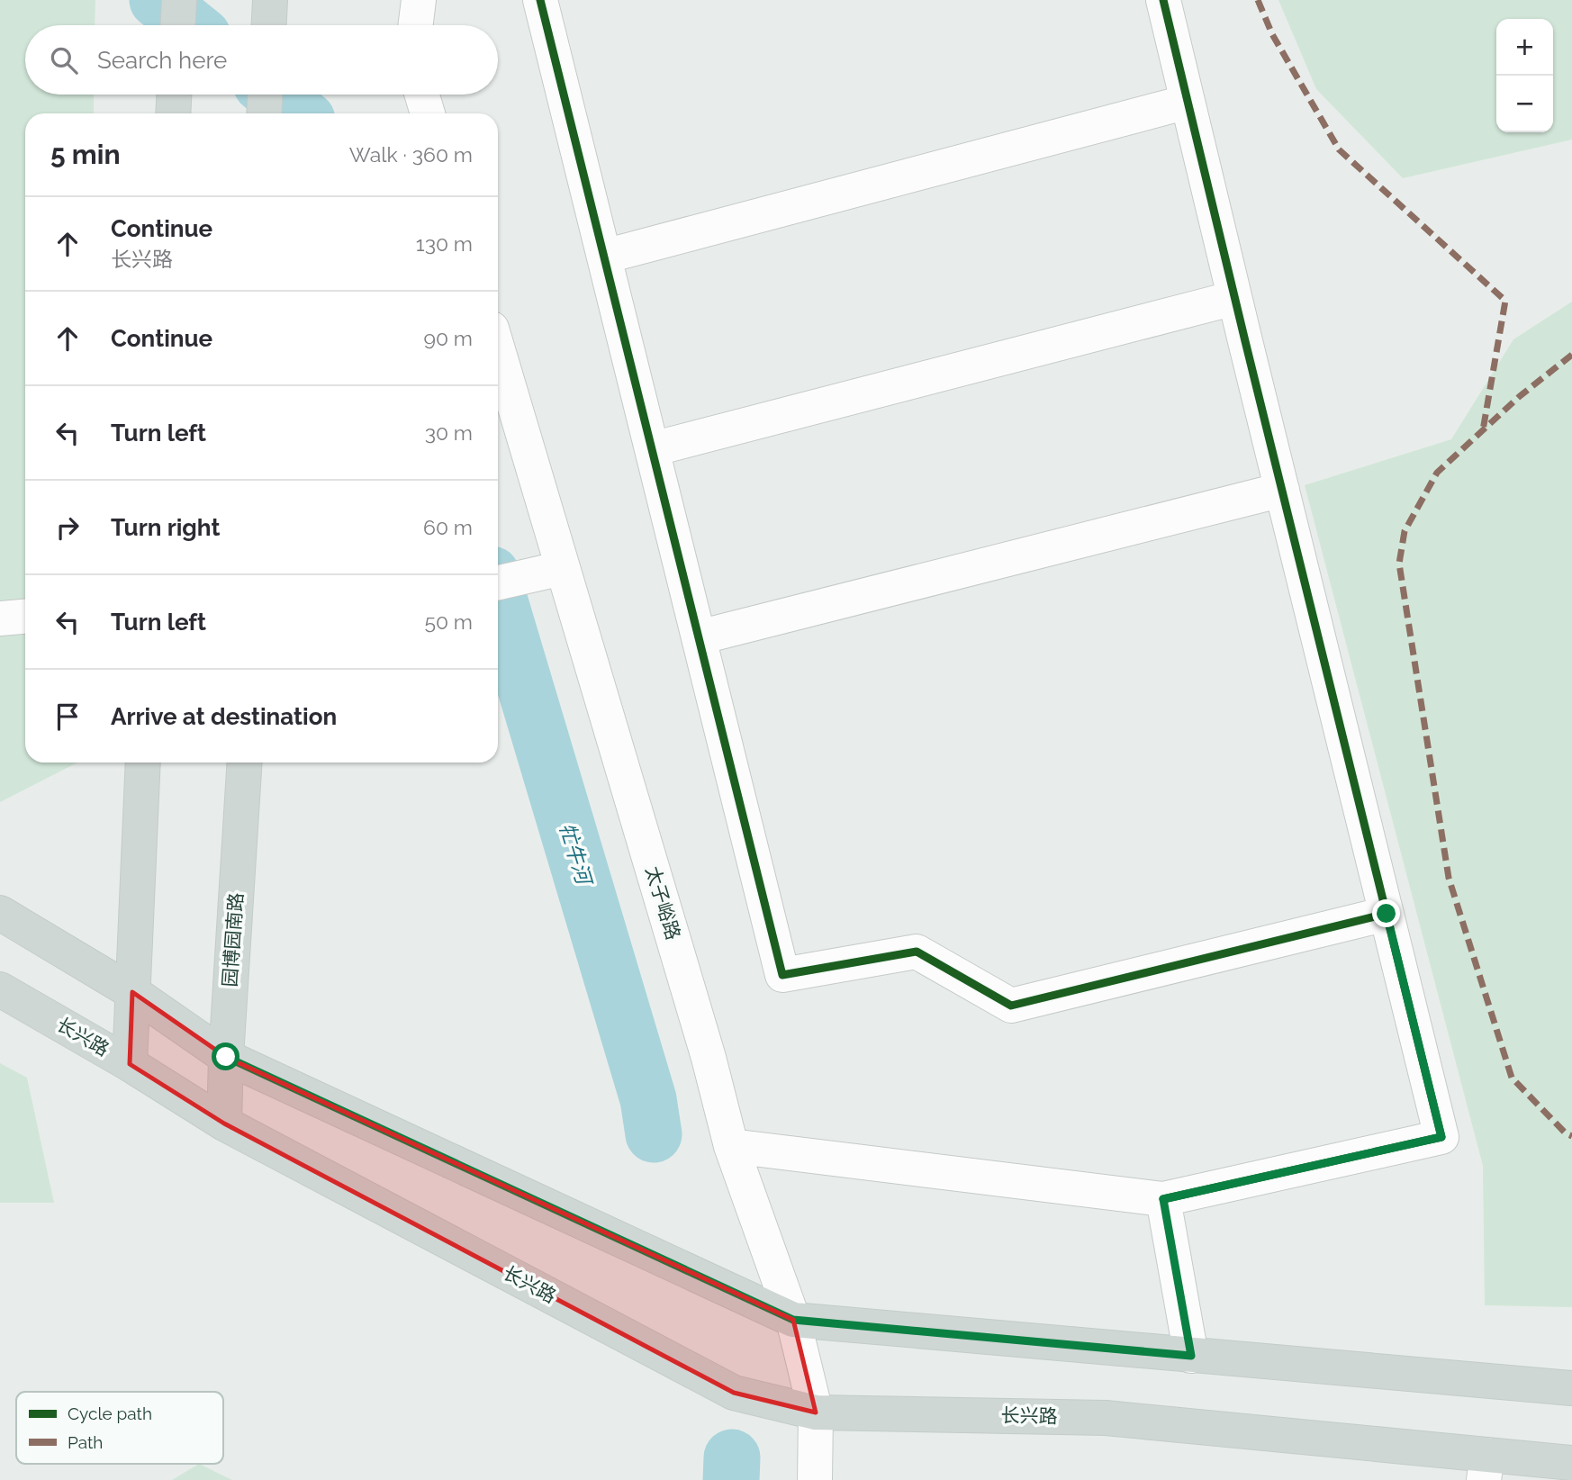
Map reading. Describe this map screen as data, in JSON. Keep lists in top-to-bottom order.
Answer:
{
  "streets": {
    "main road": ["园博园南路", "长兴路"],
    "street": ["太子峪路"]
  },
  "crossings": [
    ["太子峪路", "长兴路"],
    ["园博园南路", "长兴路"]
  ],
  "water": ["牤牛河"],
  "legend": ["Cycle path", "Path"],
  "page": {
    "map_buttons": ["+", "−"],
    "search": "Search here",
    "heading": ["5 min", "Walk · 360 m"],
    "list": [
      ["Continue", "长兴路", "130 m"],
      ["Continue", "90 m"],
      ["Turn left", "30 m"],
      ["Turn right", "60 m"],
      ["Turn left", "50 m"],
      "Arrive at destination"
    ]
  }
}
